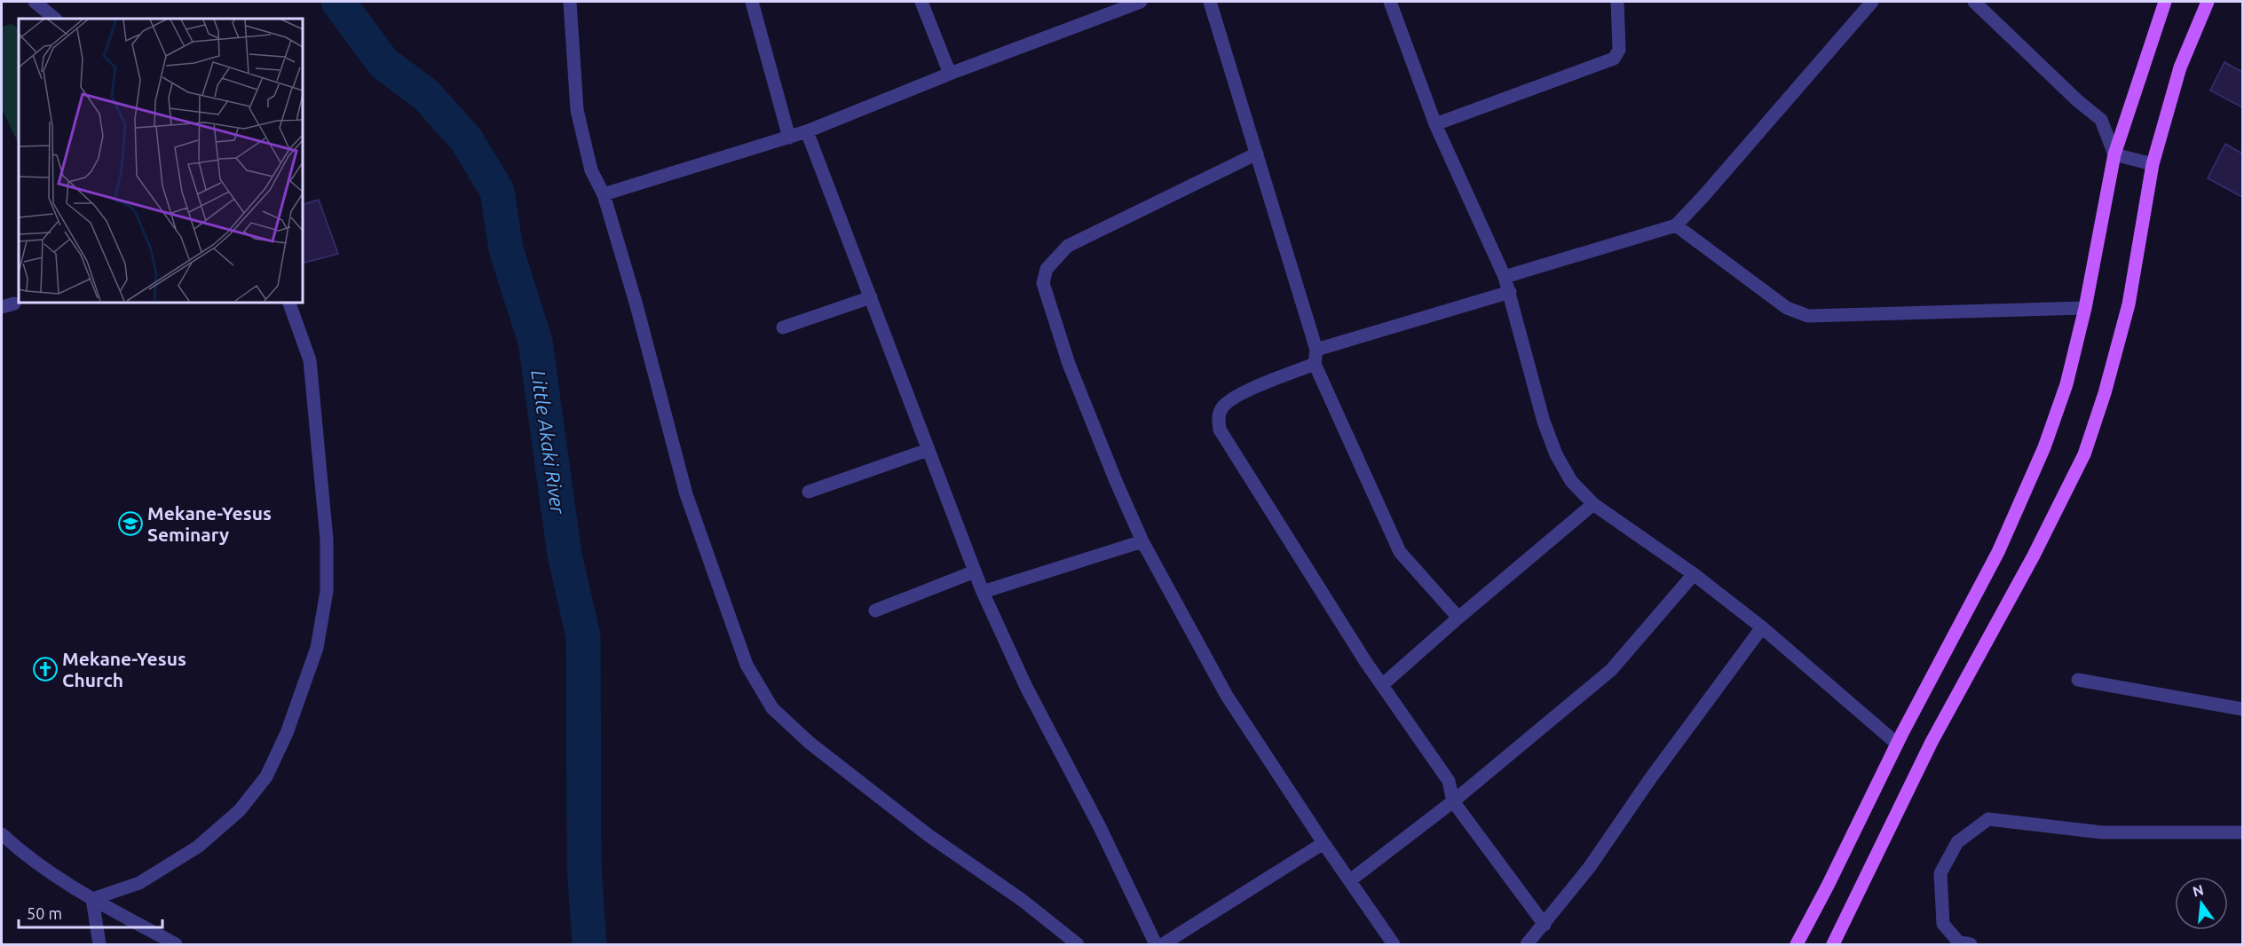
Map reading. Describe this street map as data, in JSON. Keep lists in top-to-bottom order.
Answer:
{
  "water": ["Little Akaki River"],
  "places": {
    "school or university": ["Mekane-Yesus Seminary"],
    "church": ["Mekane-Yesus Church"]
  },
  "scale_bar": "50 m",
  "north": "top"
}
